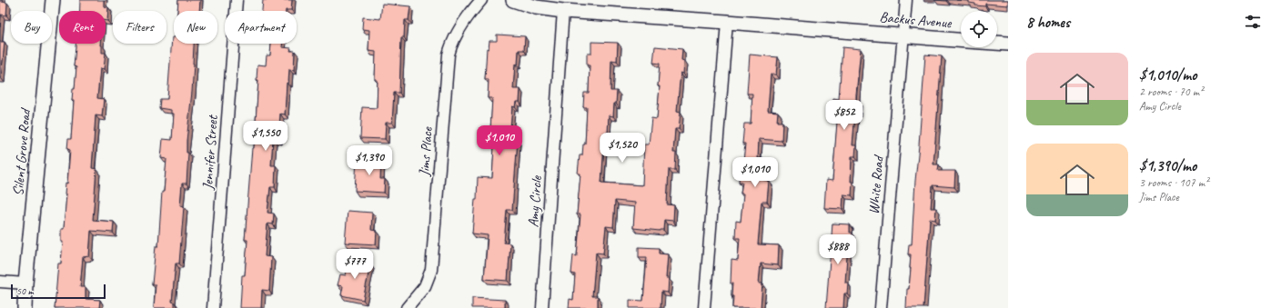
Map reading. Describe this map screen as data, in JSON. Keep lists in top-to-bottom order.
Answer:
{
  "streets": {
    "street": [
      "Backus Avenue",
      "Jims Place",
      "Silent Grove Road",
      "Jennifer Street",
      "White Road",
      "Amy Circle"
    ]
  },
  "crossings": [
    ["Backus Avenue", "White Road"],
    ["Backus Avenue", "Amy Circle"]
  ],
  "scale_bar": "50 m",
  "page": {
    "heading": "8 homes",
    "chip": [
      "Buy",
      "Rent",
      "Filters",
      "New",
      "Apartment"
    ],
    "list": [
      {
        "name": "$1,010/mo",
        "note": "2 rooms · 70 m² · Amy Circle"
      },
      {
        "name": "$1,390/mo",
        "note": "3 rooms · 107 m² · Jims Place"
      }
    ],
    "price": [
      "$852",
      "$1,550",
      "$1,010",
      "$1,520",
      "$1,390",
      "$1,010",
      "$888",
      "$777"
    ],
    "scale": "50 m"
  }
}
